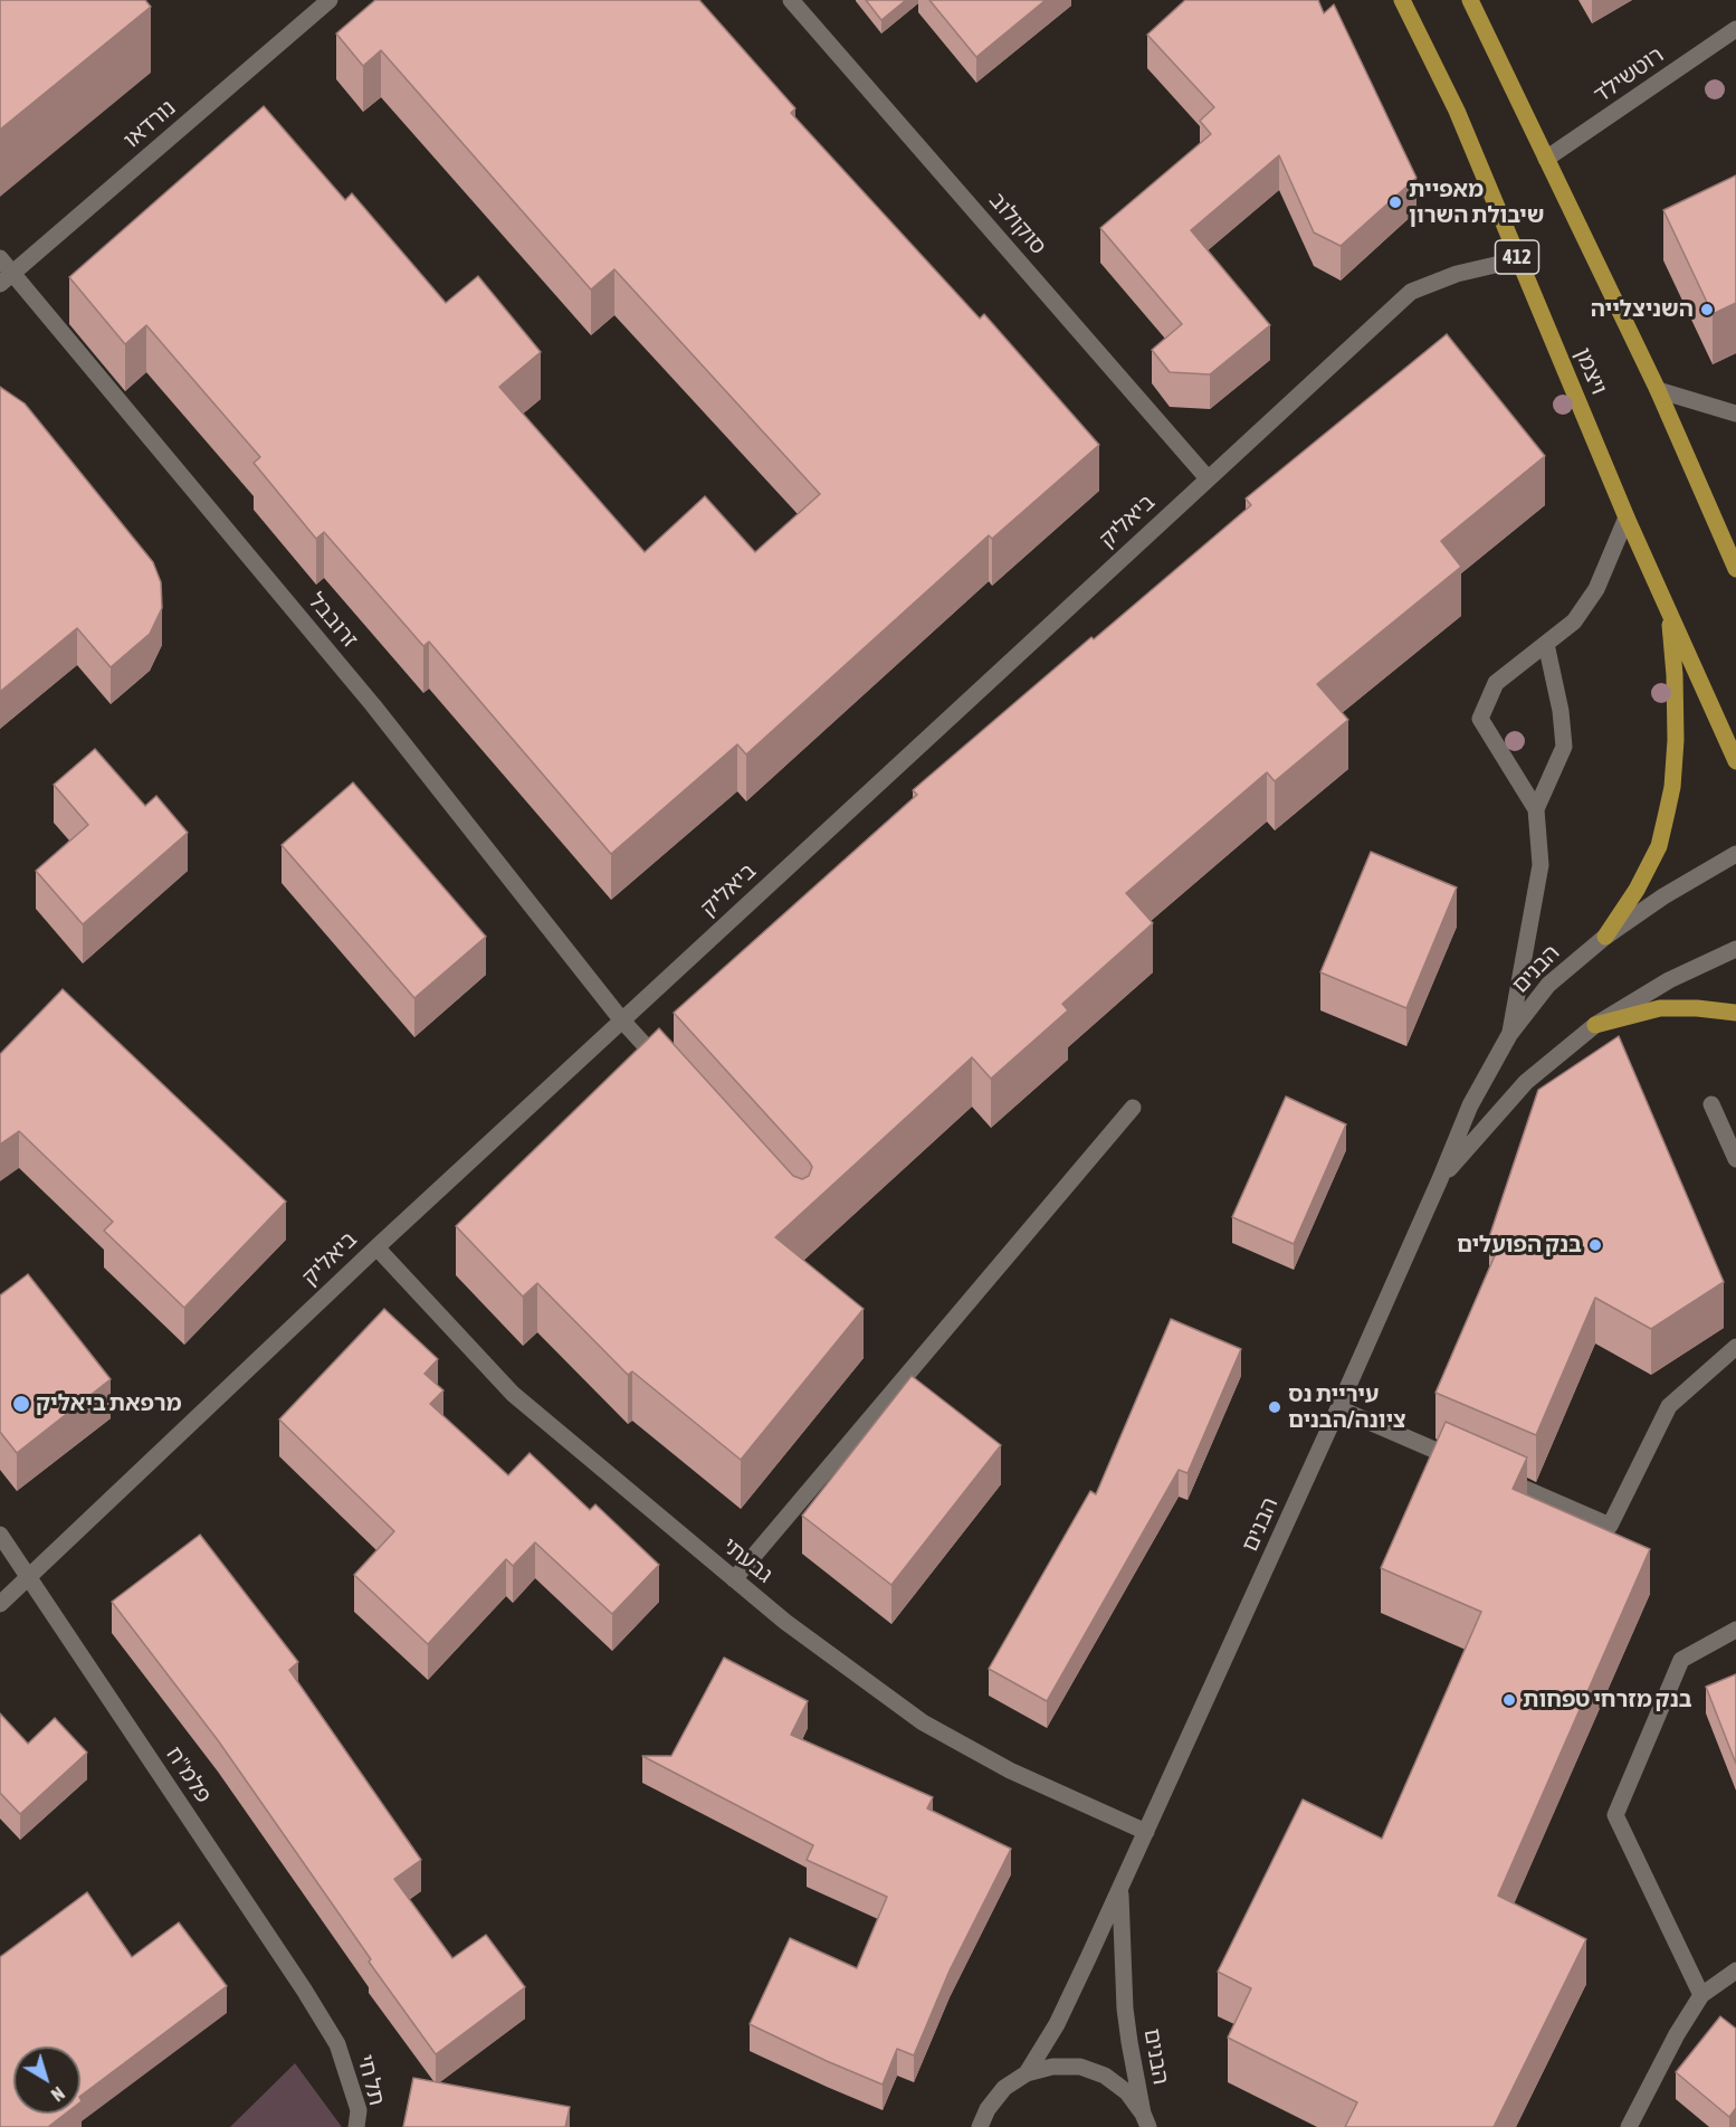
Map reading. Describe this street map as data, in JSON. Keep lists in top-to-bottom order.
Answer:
{
  "streets": {
    "main road": ["412", "ויצמן"],
    "street": [
      "רוטשילד",
      "נורדאו",
      "סוקולוב",
      "ביאליק",
      "זרובבל",
      "הבנים",
      "גבעתי",
      "פלמ\"ח",
      "תל חי"
    ]
  },
  "crossings": [
    ["נורדאו", "זרובבל"],
    ["סוקולוב", "ביאליק"],
    ["ויצמן", "ביאליק"],
    ["ביאליק", "זרובבל"],
    ["ביאליק", "גבעתי"],
    ["ביאליק", "פלמ\"ח"],
    ["הבנים", "גבעתי"],
    ["פלמ\"ח", "תל חי"]
  ],
  "places": [
    "מאפיית שיבולת השרון",
    "השניצלייה",
    "בנק הפועלים",
    "מרפאת ביאליק",
    "עיריית נס ציונה/הבנים",
    "בנק מזרחי טפחות"
  ],
  "north": "bottom right"
}
